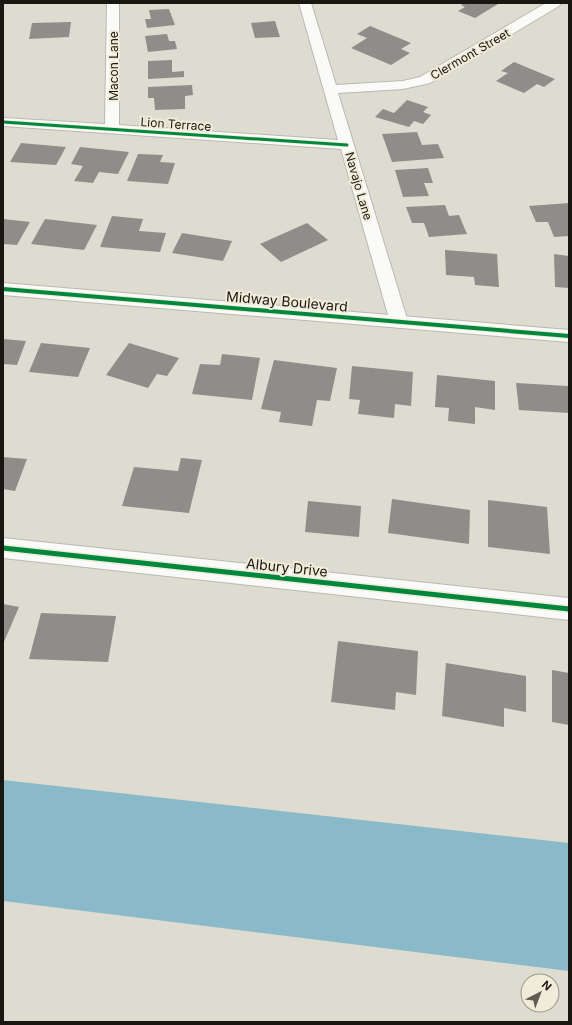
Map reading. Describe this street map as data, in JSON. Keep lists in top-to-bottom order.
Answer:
{
  "streets": {
    "street": [
      "Clermont Street",
      "Macon Lane",
      "Lion Terrace",
      "Navajo Lane",
      "Midway Boulevard",
      "Albury Drive"
    ]
  },
  "crossings": [
    ["Clermont Street", "Navajo Lane"],
    ["Macon Lane", "Lion Terrace"],
    ["Lion Terrace", "Navajo Lane"],
    ["Navajo Lane", "Midway Boulevard"]
  ],
  "north": "top right"
}
